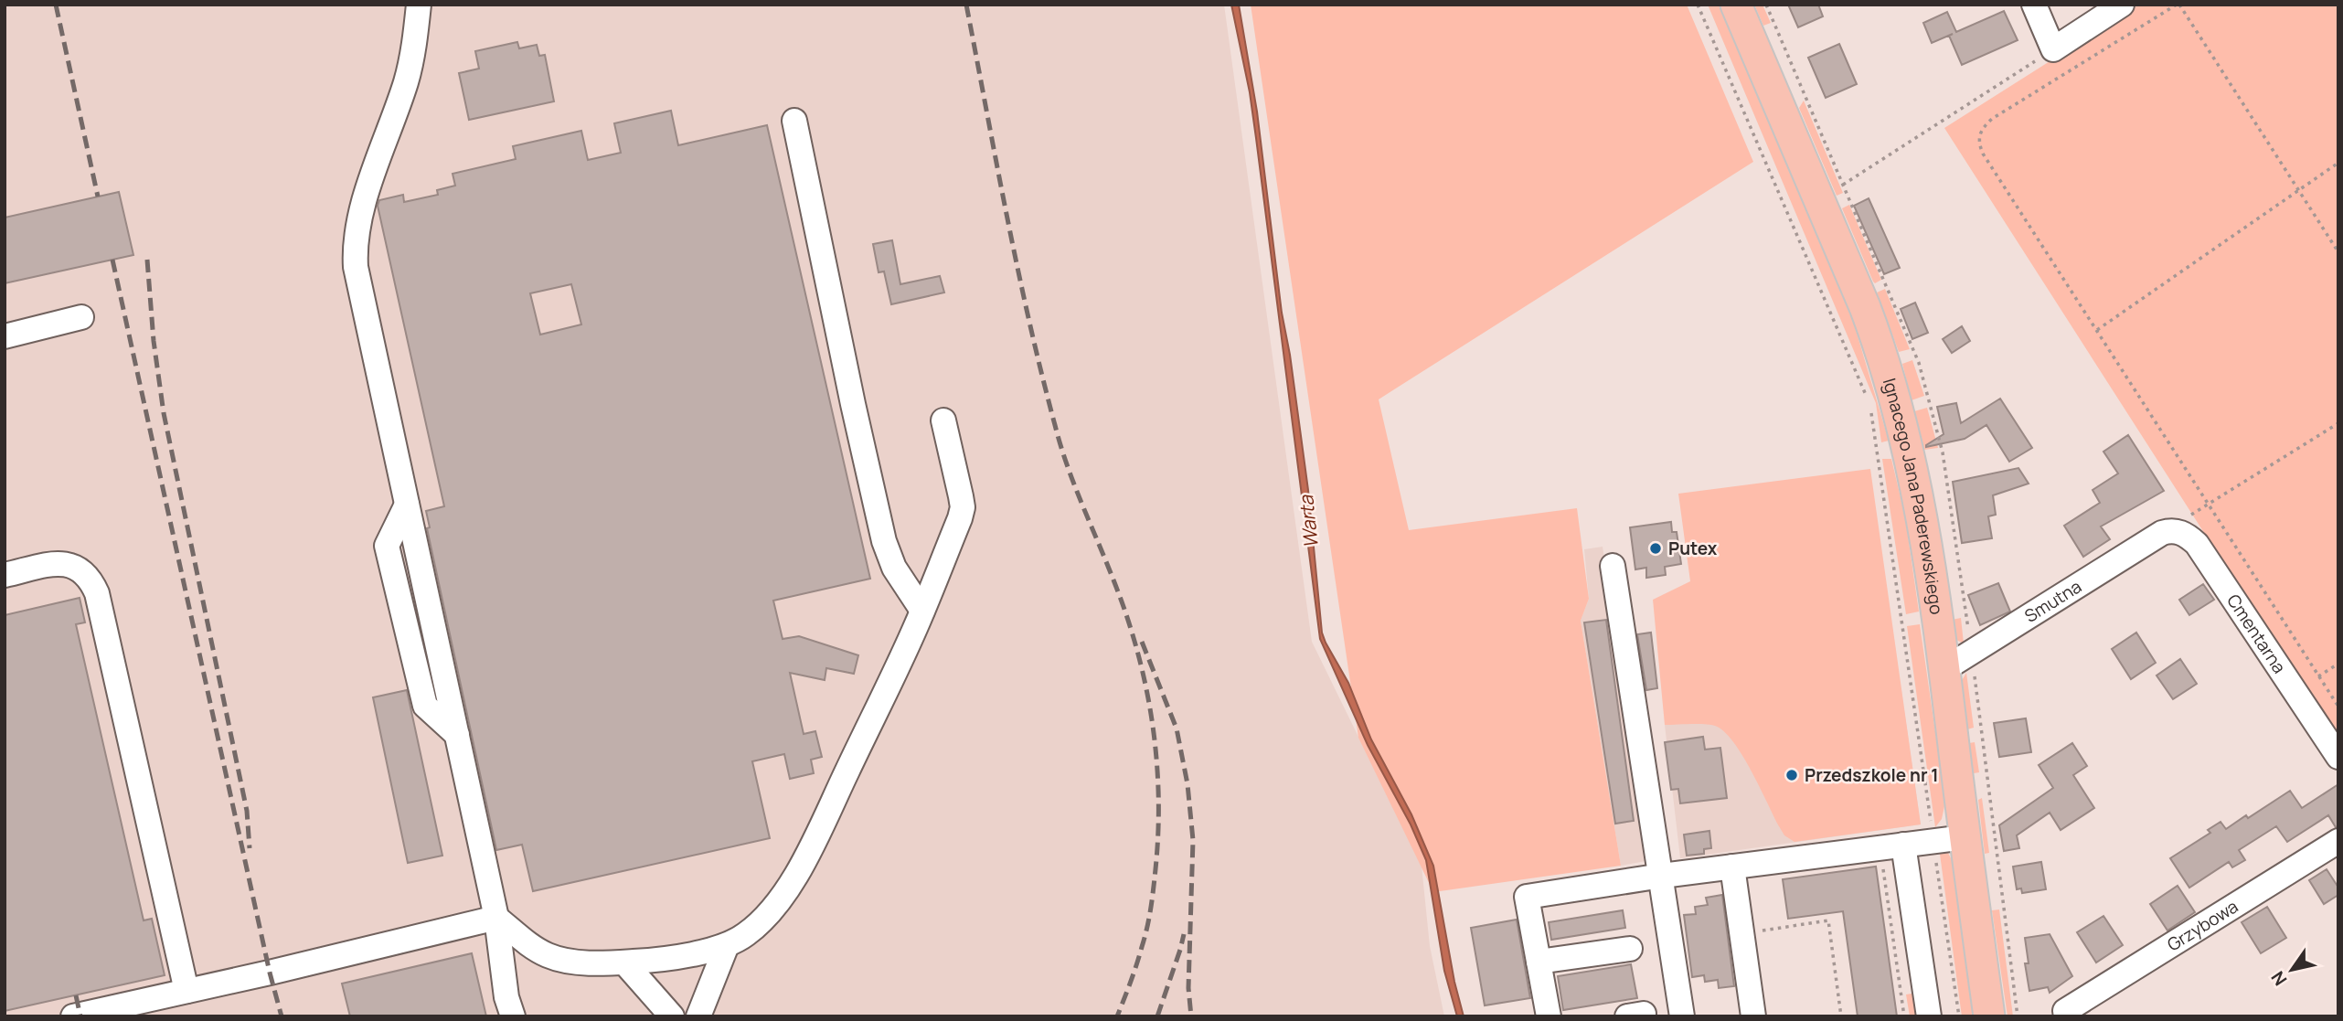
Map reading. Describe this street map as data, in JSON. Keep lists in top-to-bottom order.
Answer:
{
  "streets": {
    "main road": ["Ignacego Jana Paderewskiego"],
    "street": ["Smutna", "Cmentarna", "Grzybowa"]
  },
  "crossings": [
    ["Ignacego Jana Paderewskiego", "Smutna"],
    ["Smutna", "Cmentarna"]
  ],
  "water": ["Warta"],
  "places": ["Putex", "Przedszkole nr 1"],
  "north": "bottom left"
}
